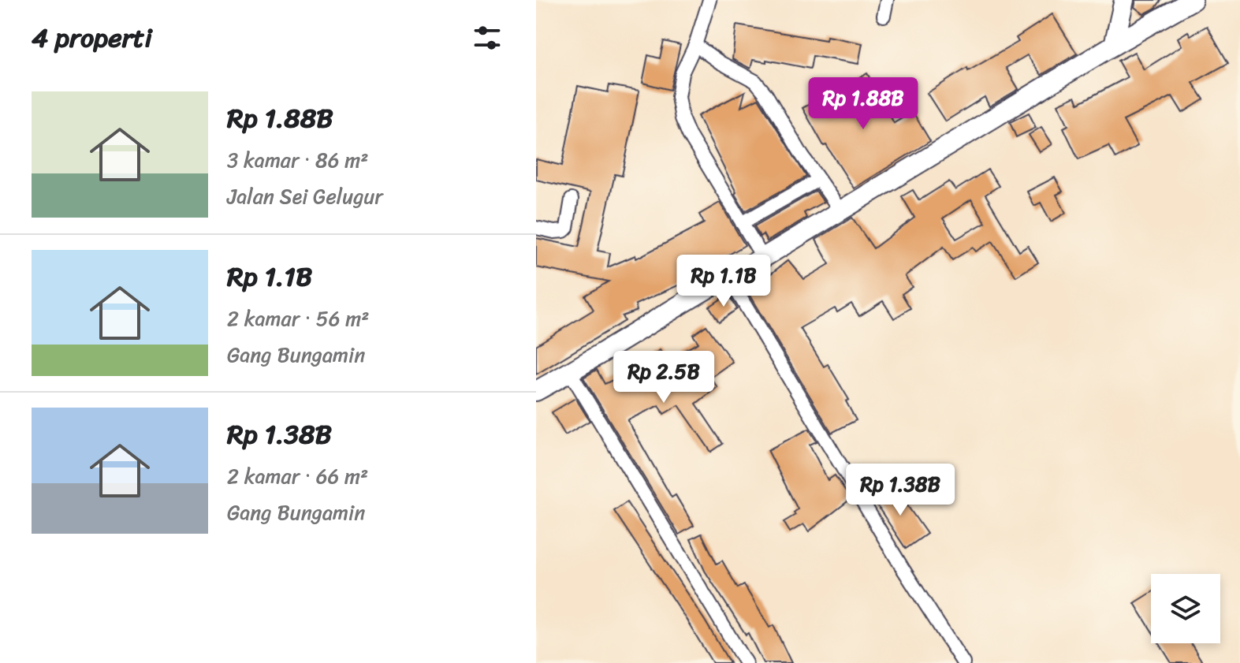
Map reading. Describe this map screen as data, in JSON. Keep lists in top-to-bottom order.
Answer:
{
  "page": {
    "heading": "4 properti",
    "list": [
      {
        "name": "Rp 1.88B",
        "note": "3 kamar · 86 m² · Jalan Sei Gelugur"
      },
      {
        "name": "Rp 1.1B",
        "note": "2 kamar · 56 m² · Gang Bungamin"
      },
      {
        "name": "Rp 1.38B",
        "note": "2 kamar · 66 m² · Gang Bungamin"
      }
    ],
    "price": [
      "Rp 1.88B",
      "Rp 1.1B",
      "Rp 2.5B",
      "Rp 1.38B"
    ]
  }
}
